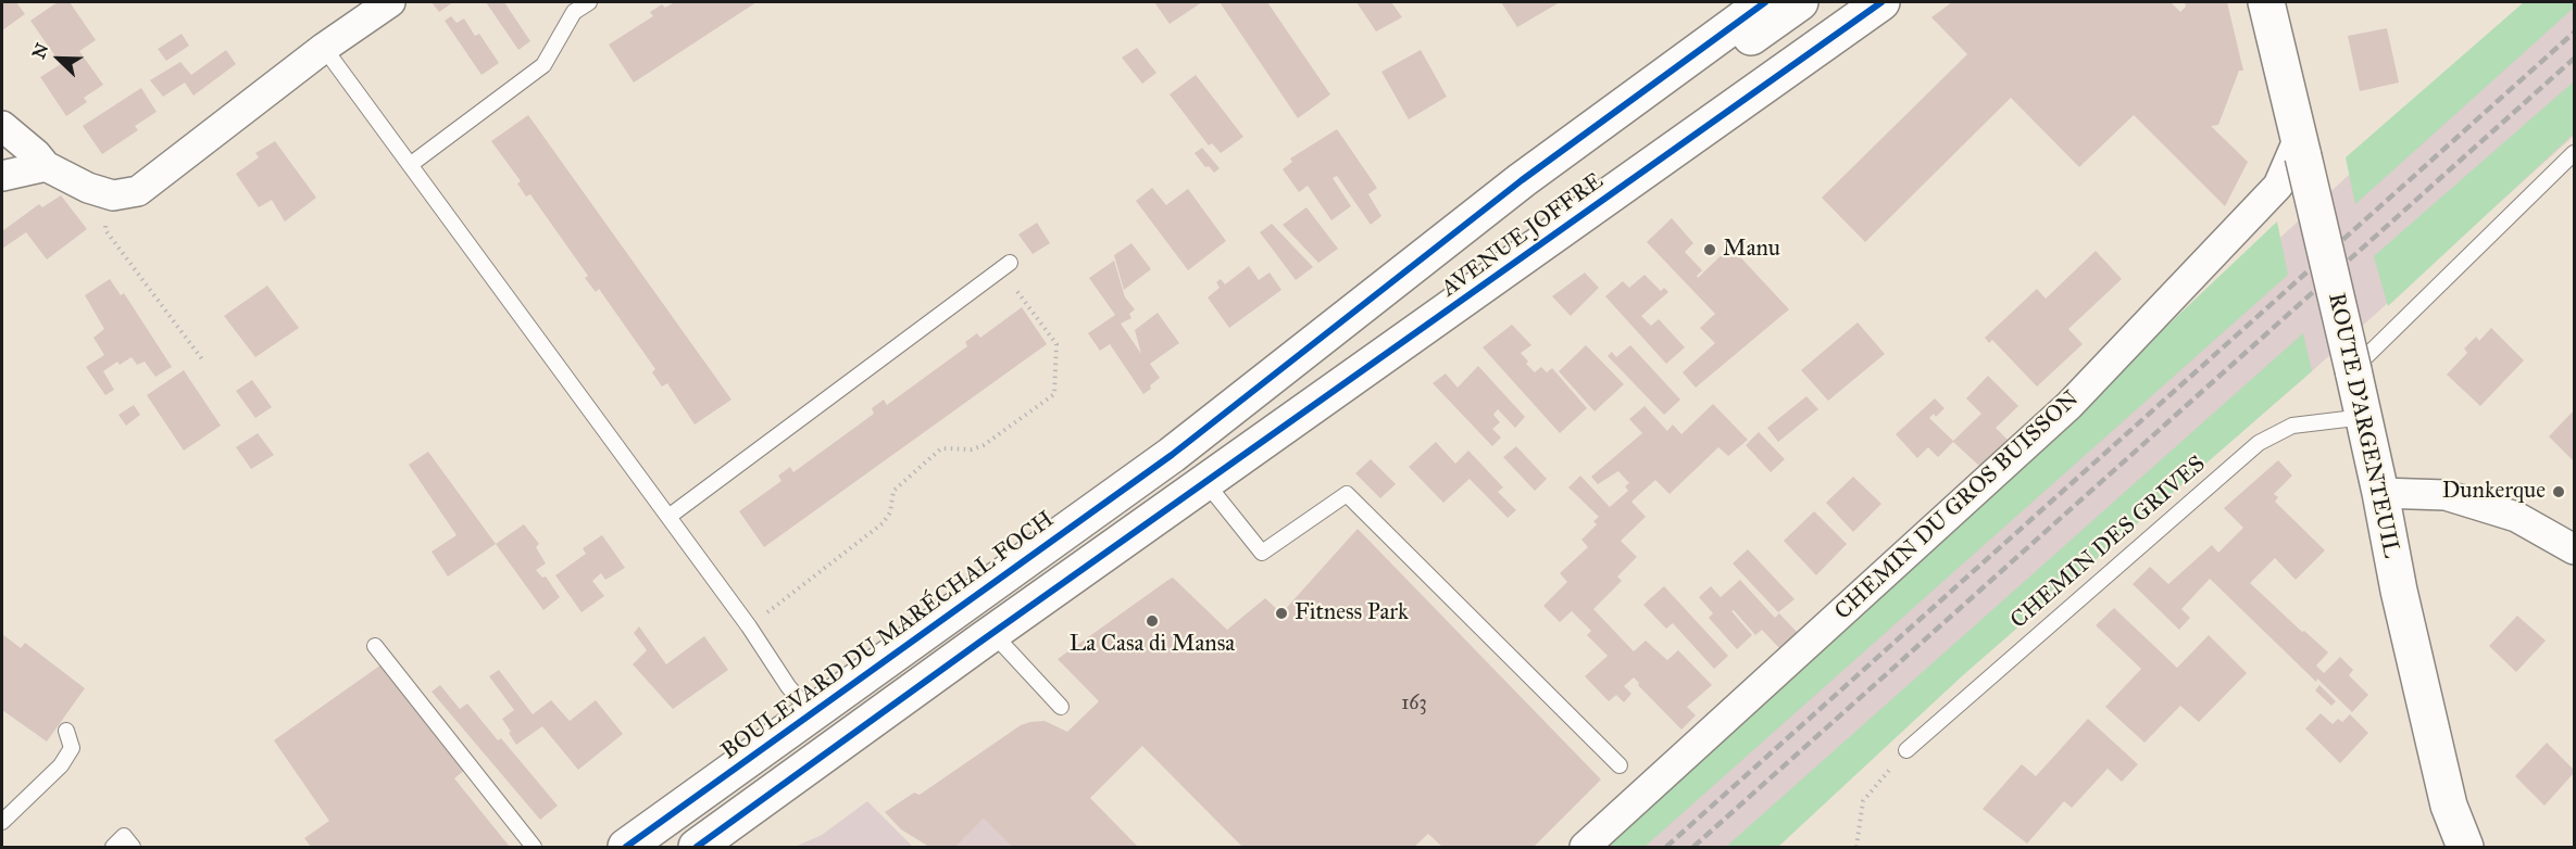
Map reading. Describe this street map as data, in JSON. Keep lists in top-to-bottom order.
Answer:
{
  "streets": {
    "main road": ["AVENUE JOFFRE", "ROUTE D'ARGENTEUIL", "BOULEVARD DU MARÉCHAL FOCH"],
    "street": ["CHEMIN DU GROS BUISSON"],
    "lane": ["CHEMIN DES GRIVES"]
  },
  "crossings": [
    ["AVENUE JOFFRE", "BOULEVARD DU MARÉCHAL FOCH"],
    ["ROUTE D'ARGENTEUIL", "CHEMIN DU GROS BUISSON"],
    ["ROUTE D'ARGENTEUIL", "CHEMIN DES GRIVES"]
  ],
  "places": [
    "Manu",
    "Dunkerque",
    "Fitness Park",
    "La Casa di Mansa"
  ],
  "house_numbers": ["163"],
  "north": "top left"
}
